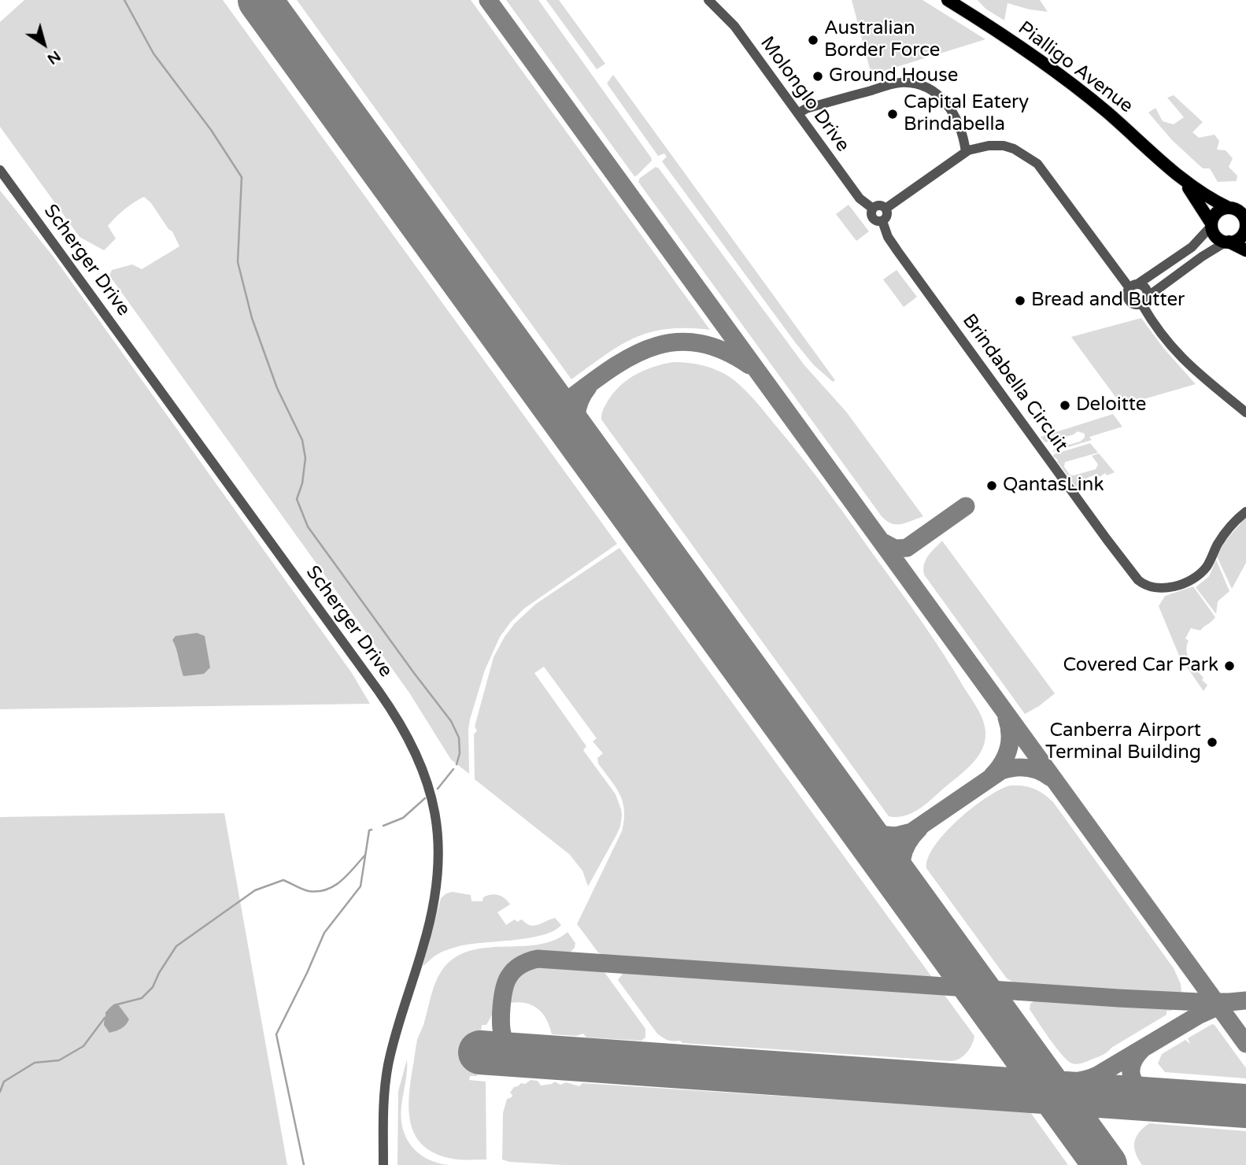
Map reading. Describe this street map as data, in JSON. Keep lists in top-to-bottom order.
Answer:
{
  "streets": {
    "main road": ["Pialligo Avenue"],
    "street": ["Molonglo Drive", "Scherger Drive", "Brindabella Circuit"]
  },
  "crossings": [
    ["Molonglo Drive", "Brindabella Circuit"]
  ],
  "places": [
    "Australian Border Force",
    "Ground House",
    "Capital Eatery Brindabella",
    "Bread and Butter",
    "Deloitte",
    "QantasLink",
    "Covered Car Park",
    "Canberra Airport Terminal Building"
  ],
  "north": "bottom right"
}
